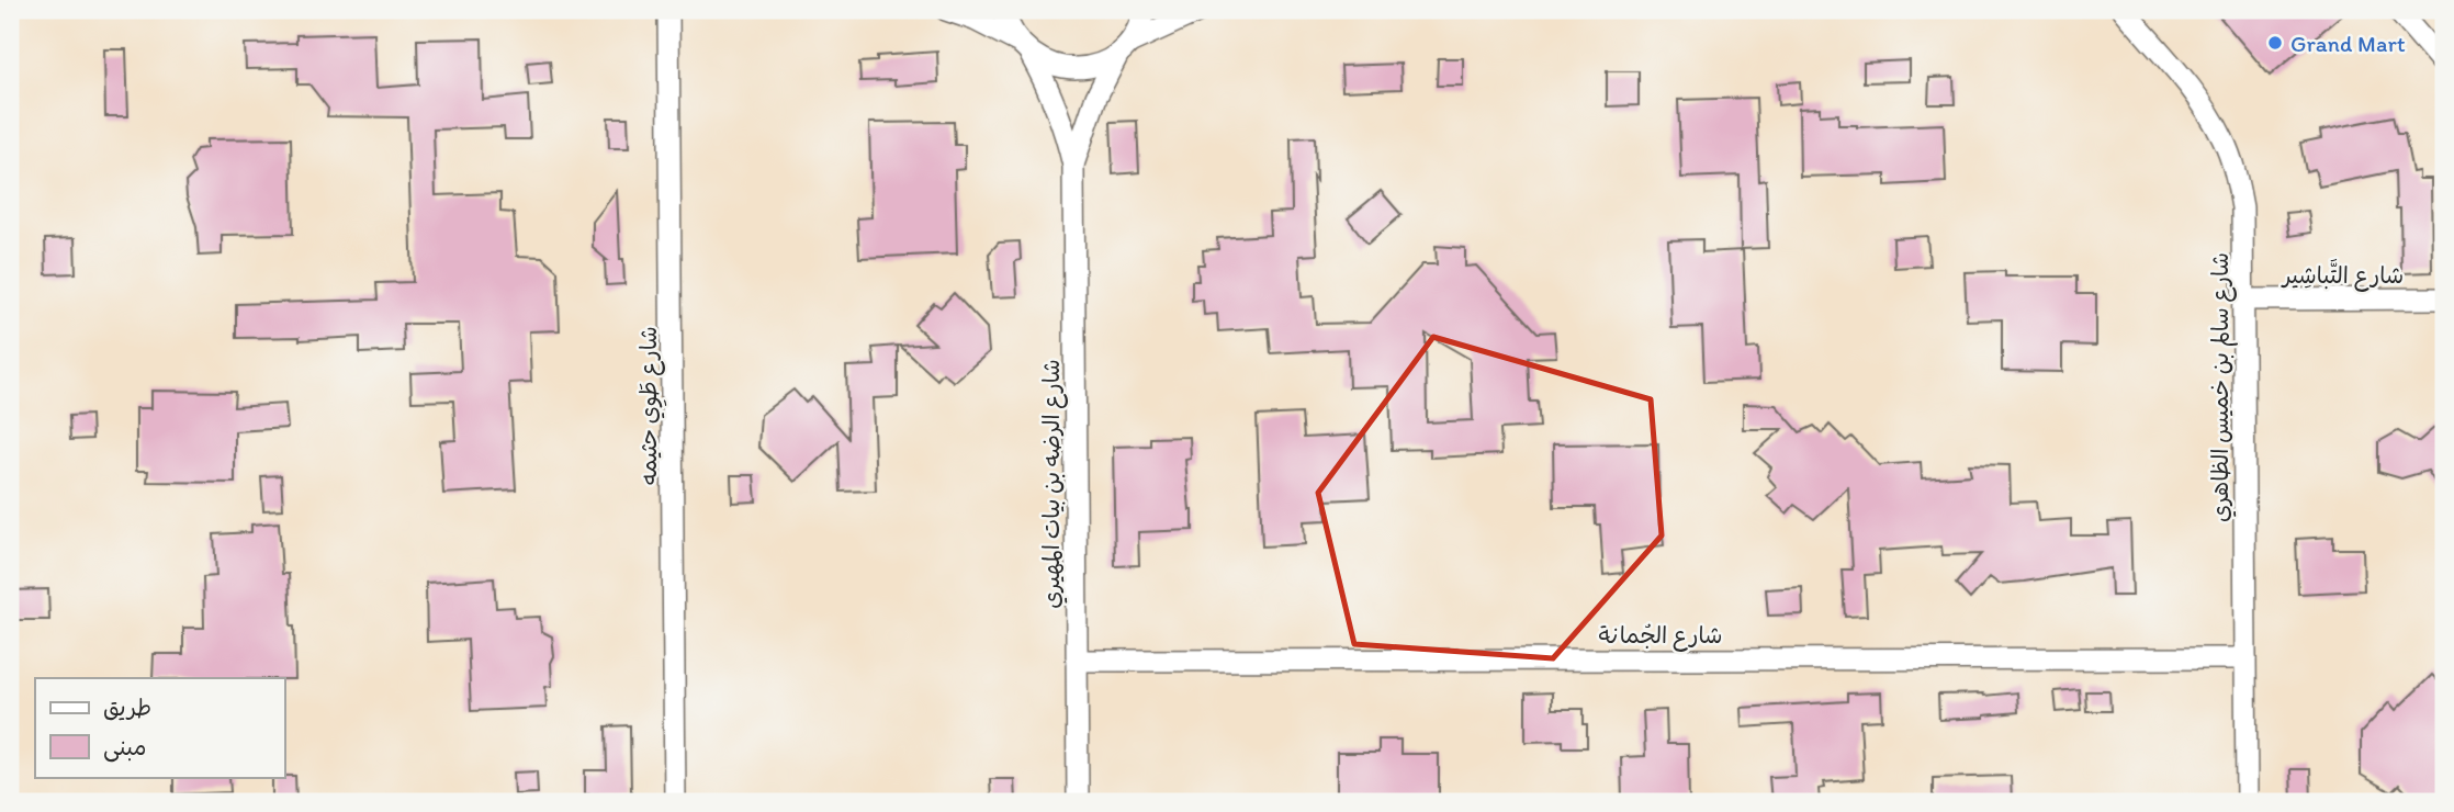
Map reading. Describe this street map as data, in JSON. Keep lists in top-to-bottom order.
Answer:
{
  "streets": {
    "street": [
      "شارع التَّباشِير",
      "شارع سالم بن خميس الظاهري",
      "شارع طَوِي حثيمه",
      "شارع الرضه بن بيات المهيري",
      "شارع الجُمانة"
    ]
  },
  "crossings": [
    ["شارع التَّباشِير", "شارع سالم بن خميس الظاهري"],
    ["شارع سالم بن خميس الظاهري", "شارع الجُمانة"],
    ["شارع الرضه بن بيات المهيري", "شارع الجُمانة"]
  ],
  "places": ["Grand Mart"],
  "legend": ["طريق", "مبنى"]
}
